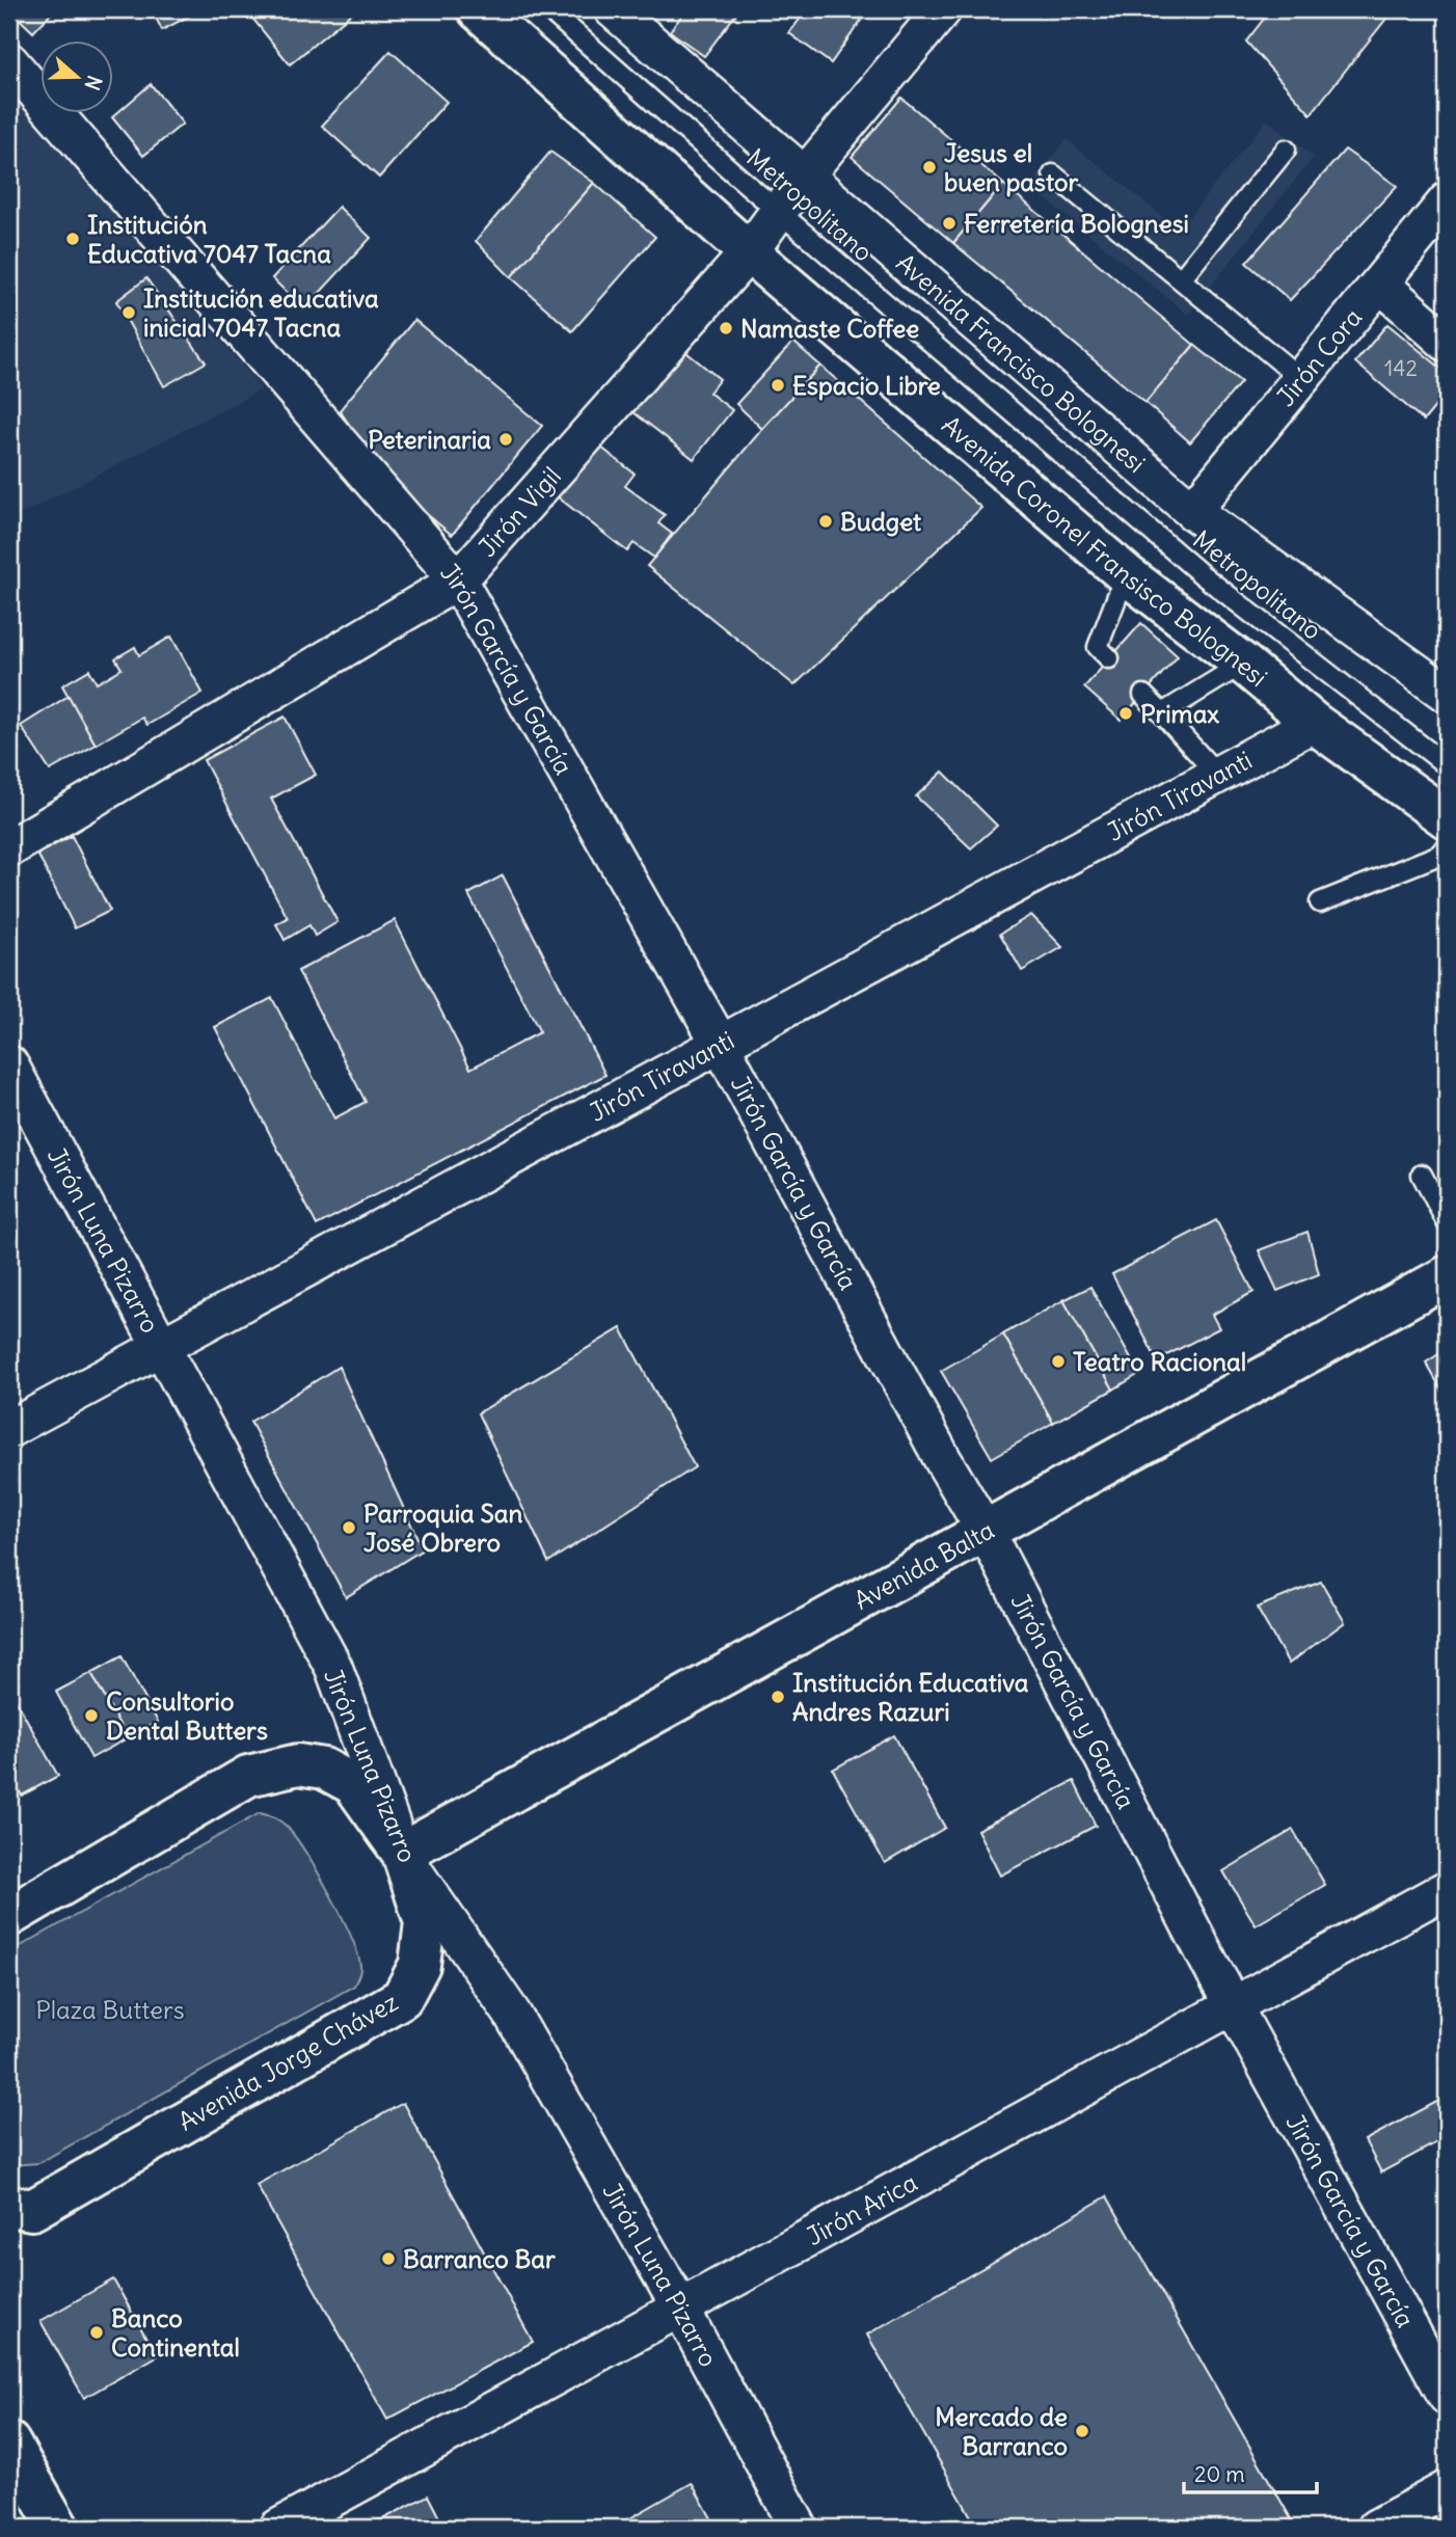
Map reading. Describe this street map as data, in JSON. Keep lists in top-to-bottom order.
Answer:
{
  "streets": {
    "main road": ["Avenida Coronel Fransisco Bolognesi", "Avenida Balta", "Avenida Jorge Chávez"],
    "street": [
      "Jirón Cora",
      "Avenida Francisco Bolognesi",
      "Jirón Vigil",
      "Jirón García y García",
      "Jirón Tiravanti",
      "Jirón Luna Pizarro",
      "Jirón Arica"
    ],
    "lane": ["Metropolitano"]
  },
  "crossings": [
    ["Metropolitano", "Jirón Vigil"],
    ["Jirón Cora", "Avenida Francisco Bolognesi"],
    ["Avenida Francisco Bolognesi", "Jirón Vigil"],
    ["Jirón Vigil", "Avenida Coronel Fransisco Bolognesi"],
    ["Jirón Vigil", "Jirón García y García"],
    ["Avenida Coronel Fransisco Bolognesi", "Jirón Tiravanti"],
    ["Jirón García y García", "Jirón Tiravanti"],
    ["Jirón García y García", "Avenida Balta"],
    ["Jirón García y García", "Jirón Arica"],
    ["Jirón Tiravanti", "Jirón Luna Pizarro"],
    ["Jirón Luna Pizarro", "Avenida Balta"],
    ["Jirón Luna Pizarro", "Avenida Jorge Chávez"],
    ["Jirón Luna Pizarro", "Jirón Arica"],
    ["Avenida Balta", "Avenida Jorge Chávez"]
  ],
  "parks": ["Plaza Butters"],
  "places": [
    "Jesus el buen pastor",
    "Ferretería Bolognesi",
    "Institución Educativa 7047 Tacna",
    "Institución educativa inicial 7047 Tacna",
    "Namaste Coffee",
    "Espacio Libre",
    "Peterinaria",
    "Budget",
    "Primax",
    "Teatro Racional",
    "Parroquia San José Obrero",
    "Institución Educativa Andres Razuri",
    "Consultorio Dental Butters",
    "Barranco Bar",
    "Banco Continental",
    "Mercado de Barranco"
  ],
  "house_numbers": ["142"],
  "scale_bar": "20 m",
  "north": "right"
}
